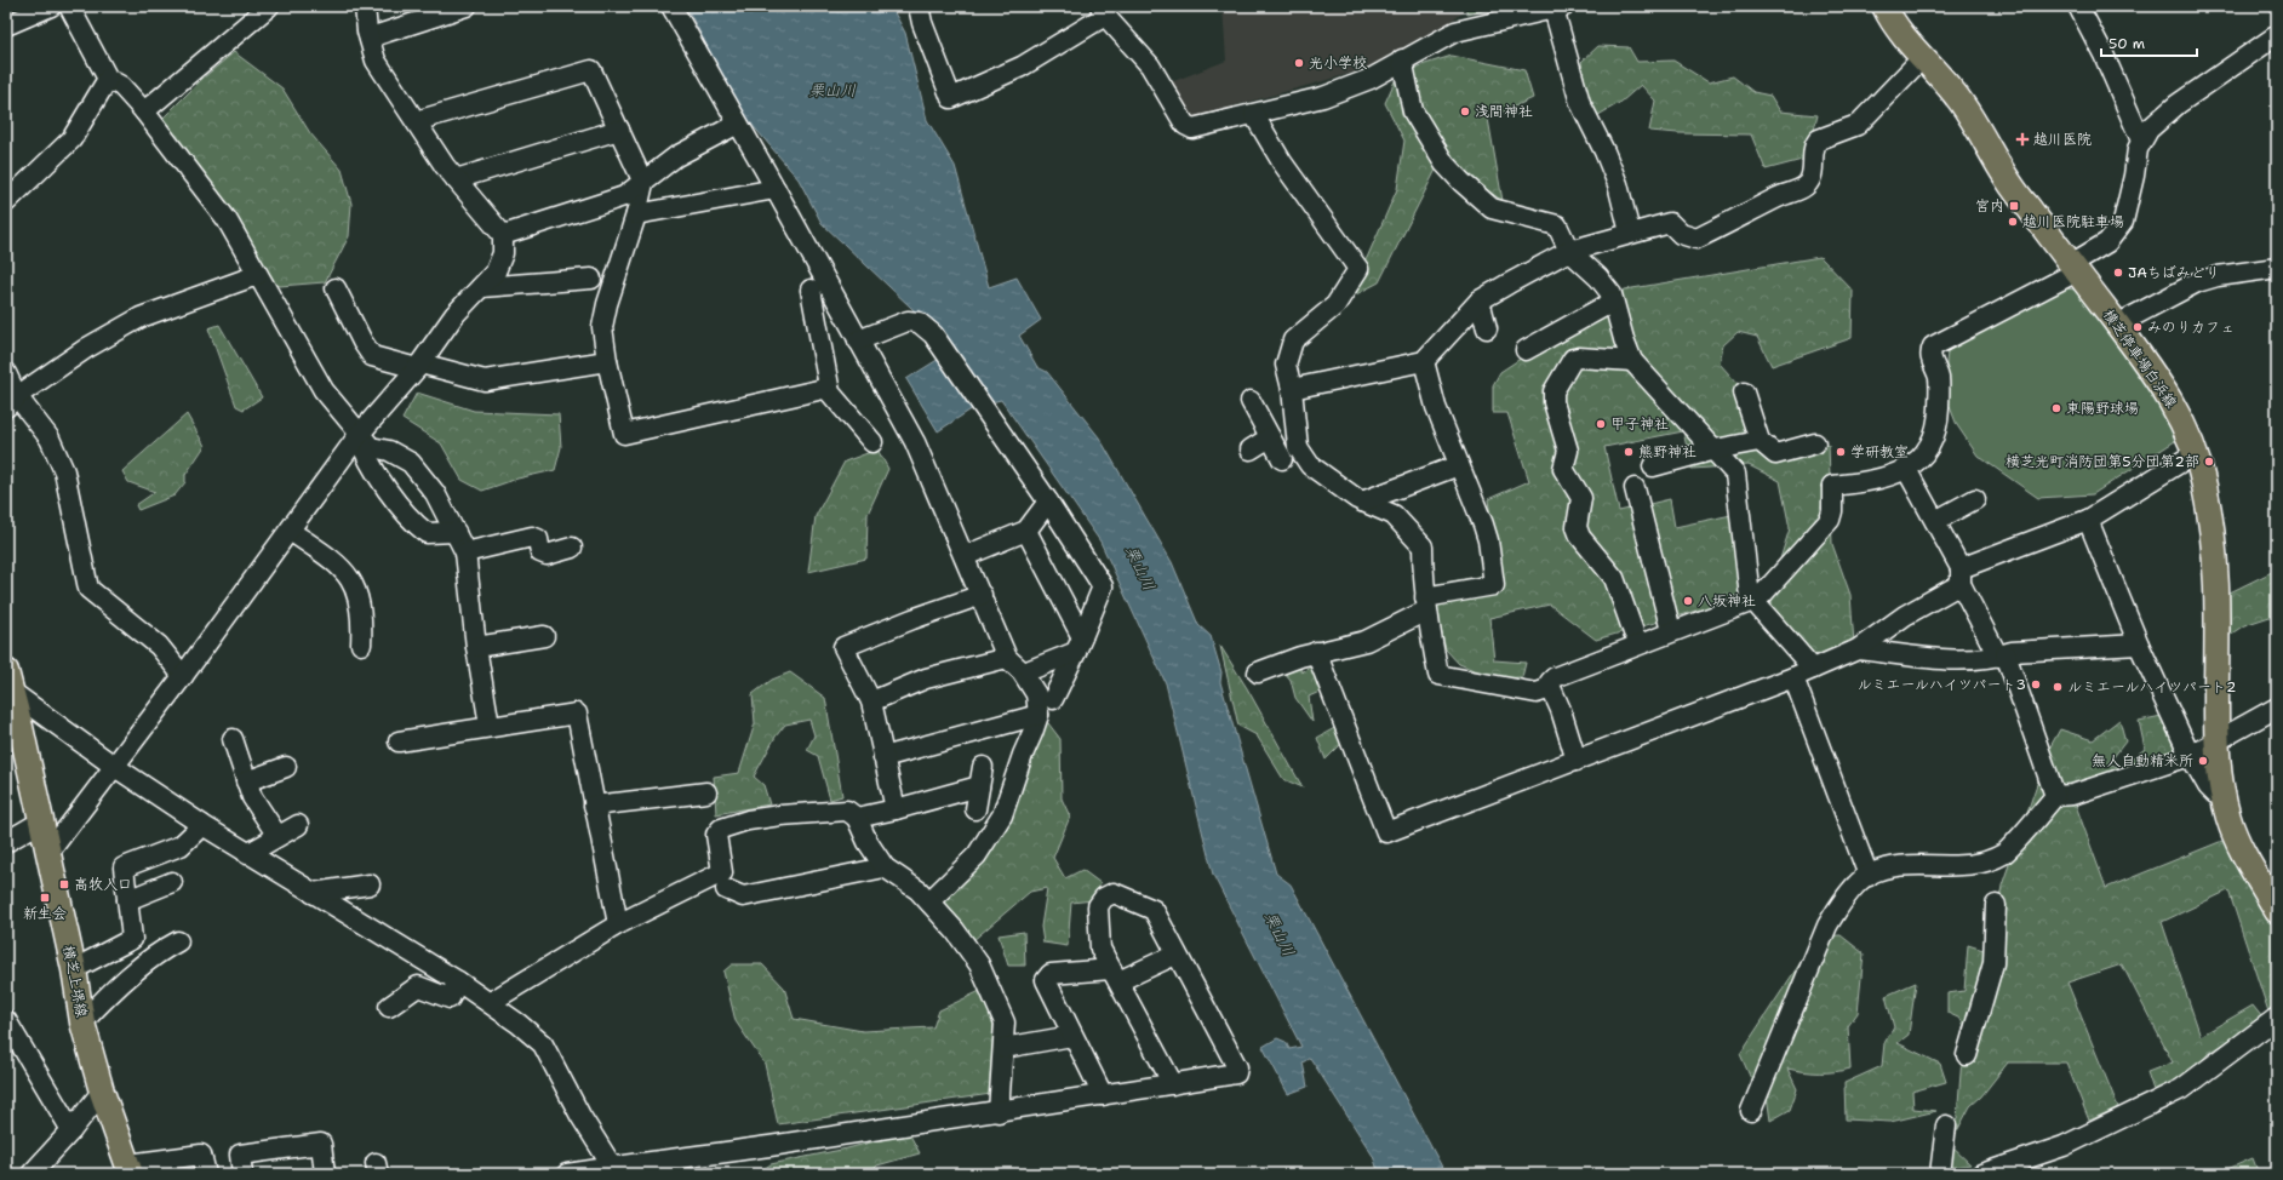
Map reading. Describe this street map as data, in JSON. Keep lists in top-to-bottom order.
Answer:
{
  "streets": {
    "main road": ["横芝停車場白浜線", "横芝上堺線"]
  },
  "water": ["栗山川"],
  "places": {
    "other": [
      "光小学校",
      "浅間神社",
      "越川医院駐車場",
      "JAちばみどり",
      "みのりカフェ",
      "東陽野球場",
      "甲子神社",
      "熊野神社",
      "学研教室",
      "横芝光町消防団第5分団第2部",
      "八坂神社",
      "ルミエールハイツパート3",
      "ルミエールハイツパート2",
      "無人自動精米所"
    ],
    "health": ["越川医院"],
    "transit": ["宮内", "高牧入口", "新生会"]
  },
  "scale_bar": "50 m"
}
